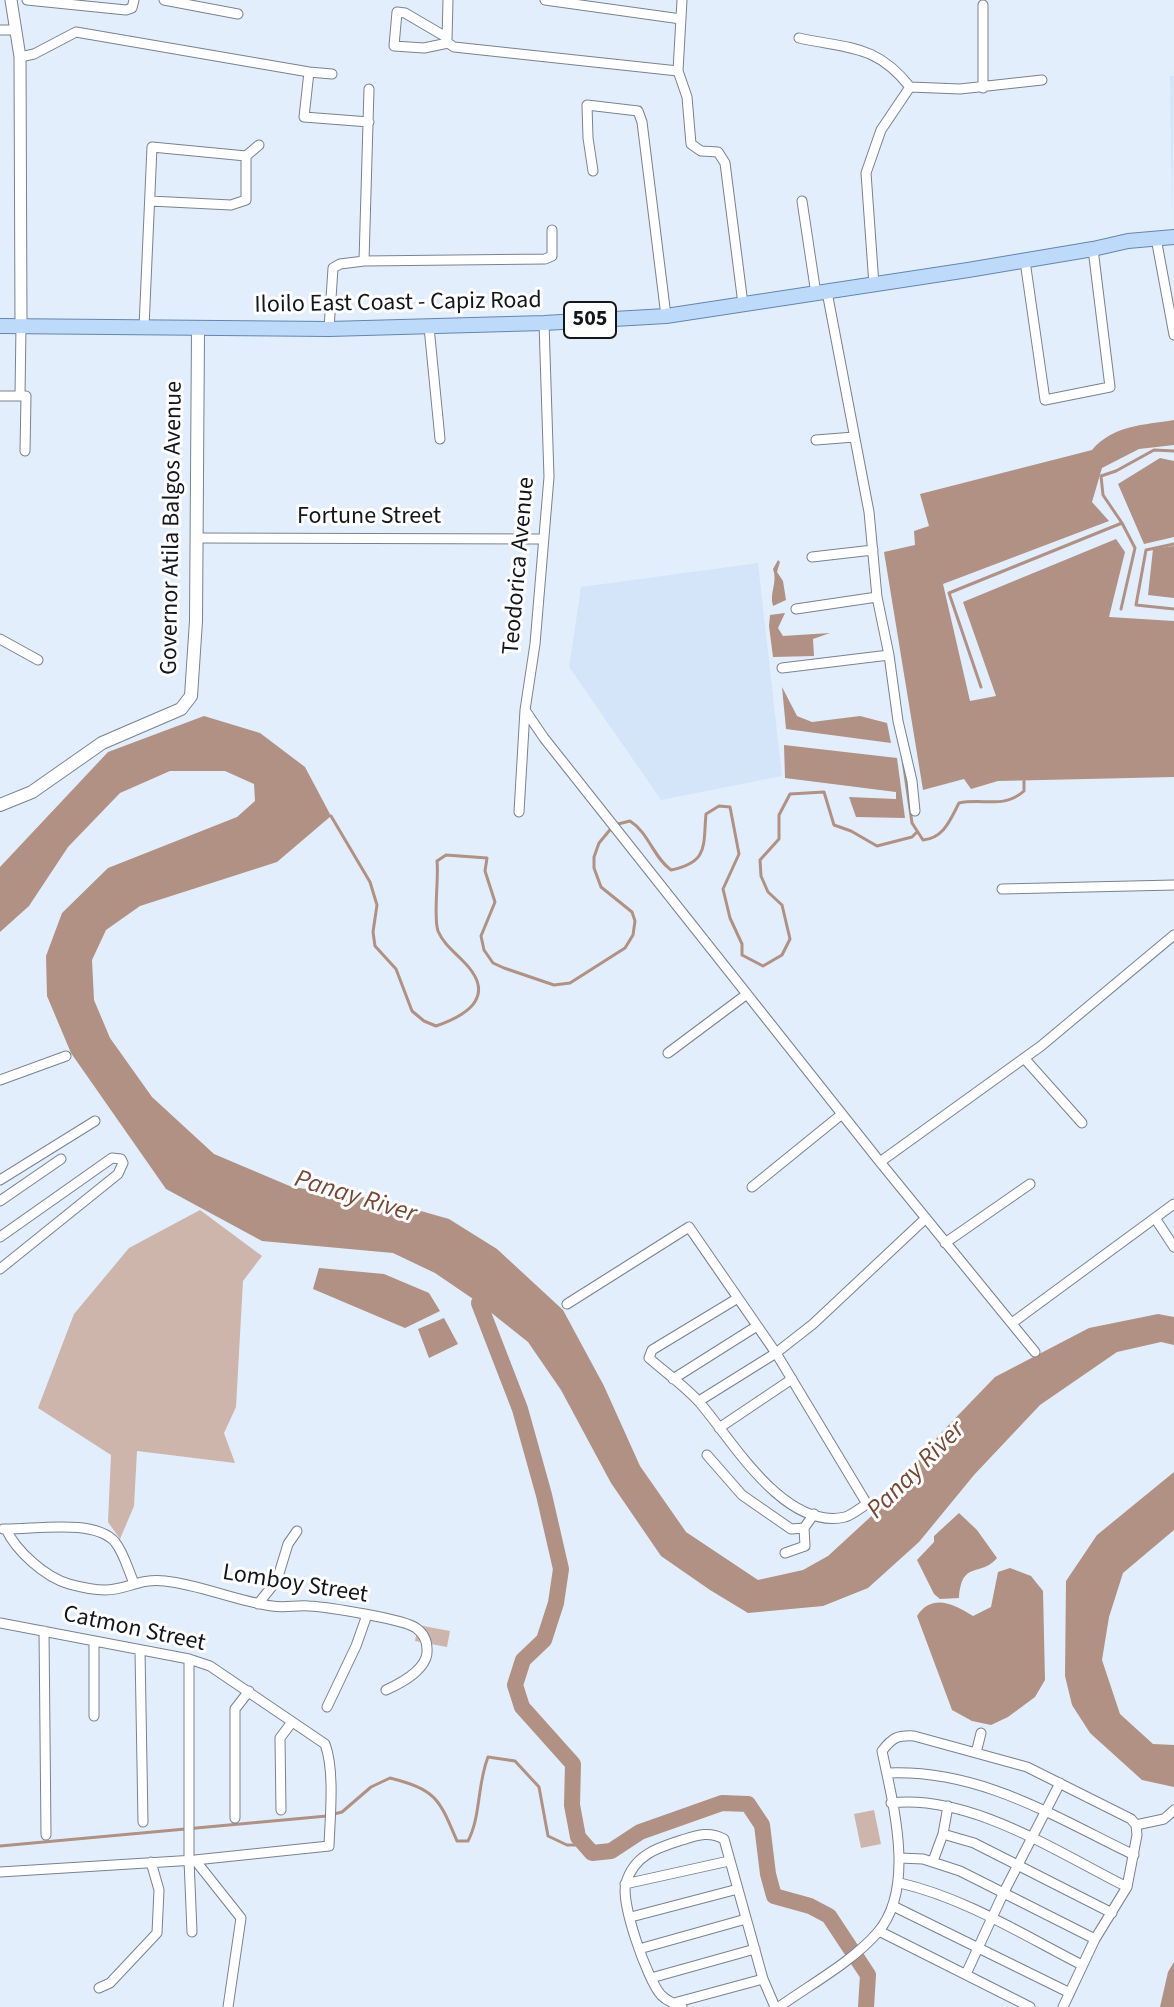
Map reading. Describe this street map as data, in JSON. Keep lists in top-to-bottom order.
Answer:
{
  "streets": {
    "main road": ["Iloilo East Coast - Capiz Road", "505", "Governor Atila Balgos Avenue"],
    "street": [
      "Fortune Street",
      "Teodorica Avenue",
      "Lomboy Street",
      "Catmon Street"
    ]
  },
  "crossings": [
    ["Iloilo East Coast - Capiz Road", "Governor Atila Balgos Avenue"],
    ["Iloilo East Coast - Capiz Road", "Teodorica Avenue"],
    ["Fortune Street", "Governor Atila Balgos Avenue"],
    ["Fortune Street", "Teodorica Avenue"]
  ],
  "water": ["Panay River"]
}
